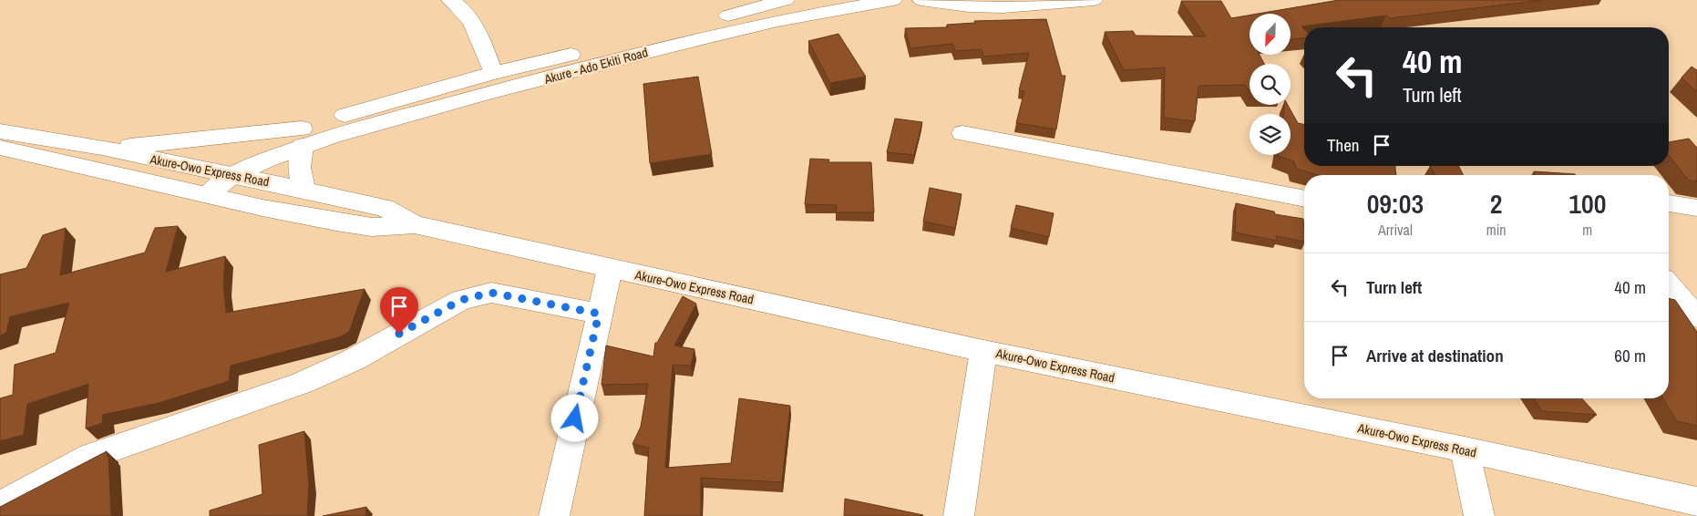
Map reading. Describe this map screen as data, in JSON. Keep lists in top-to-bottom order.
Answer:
{
  "streets": {
    "main road": ["Akure - Ado Ekiti Road", "Akure-Owo Express Road"]
  },
  "north": "bottom left",
  "page": {
    "turn": ["40 m", "Turn left"],
    "then": "Then",
    "eta": [
      "09:03",
      "Arrival",
      "2",
      "min",
      "100",
      "m"
    ],
    "list": [
      {
        "name": "Turn left",
        "value": "40 m"
      },
      {
        "name": "Arrive at destination",
        "value": "60 m"
      }
    ]
  }
}
